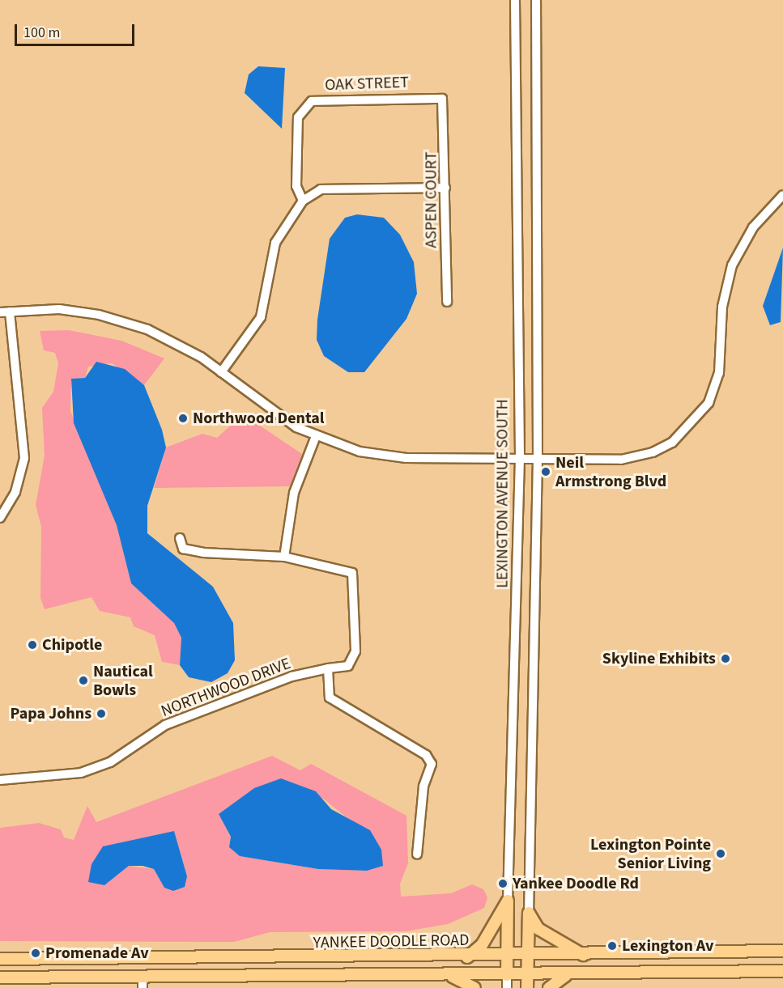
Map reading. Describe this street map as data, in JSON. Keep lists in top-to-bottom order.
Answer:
{
  "streets": {
    "main road": ["LEXINGTON AVENUE SOUTH", "YANKEE DOODLE ROAD"],
    "street": ["OAK STREET", "ASPEN COURT", "NORTHWOOD DRIVE"]
  },
  "crossings": [
    ["OAK STREET", "ASPEN COURT"],
    ["LEXINGTON AVENUE SOUTH", "YANKEE DOODLE ROAD"]
  ],
  "places": [
    "Northwood Dental",
    "Neil Armstrong Blvd",
    "Chipotle",
    "Skyline Exhibits",
    "Nautical Bowls",
    "Papa Johns",
    "Lexington Pointe Senior Living",
    "Yankee Doodle Rd",
    "Lexington Av",
    "Promenade Av"
  ],
  "scale_bar": "100 m"
}
